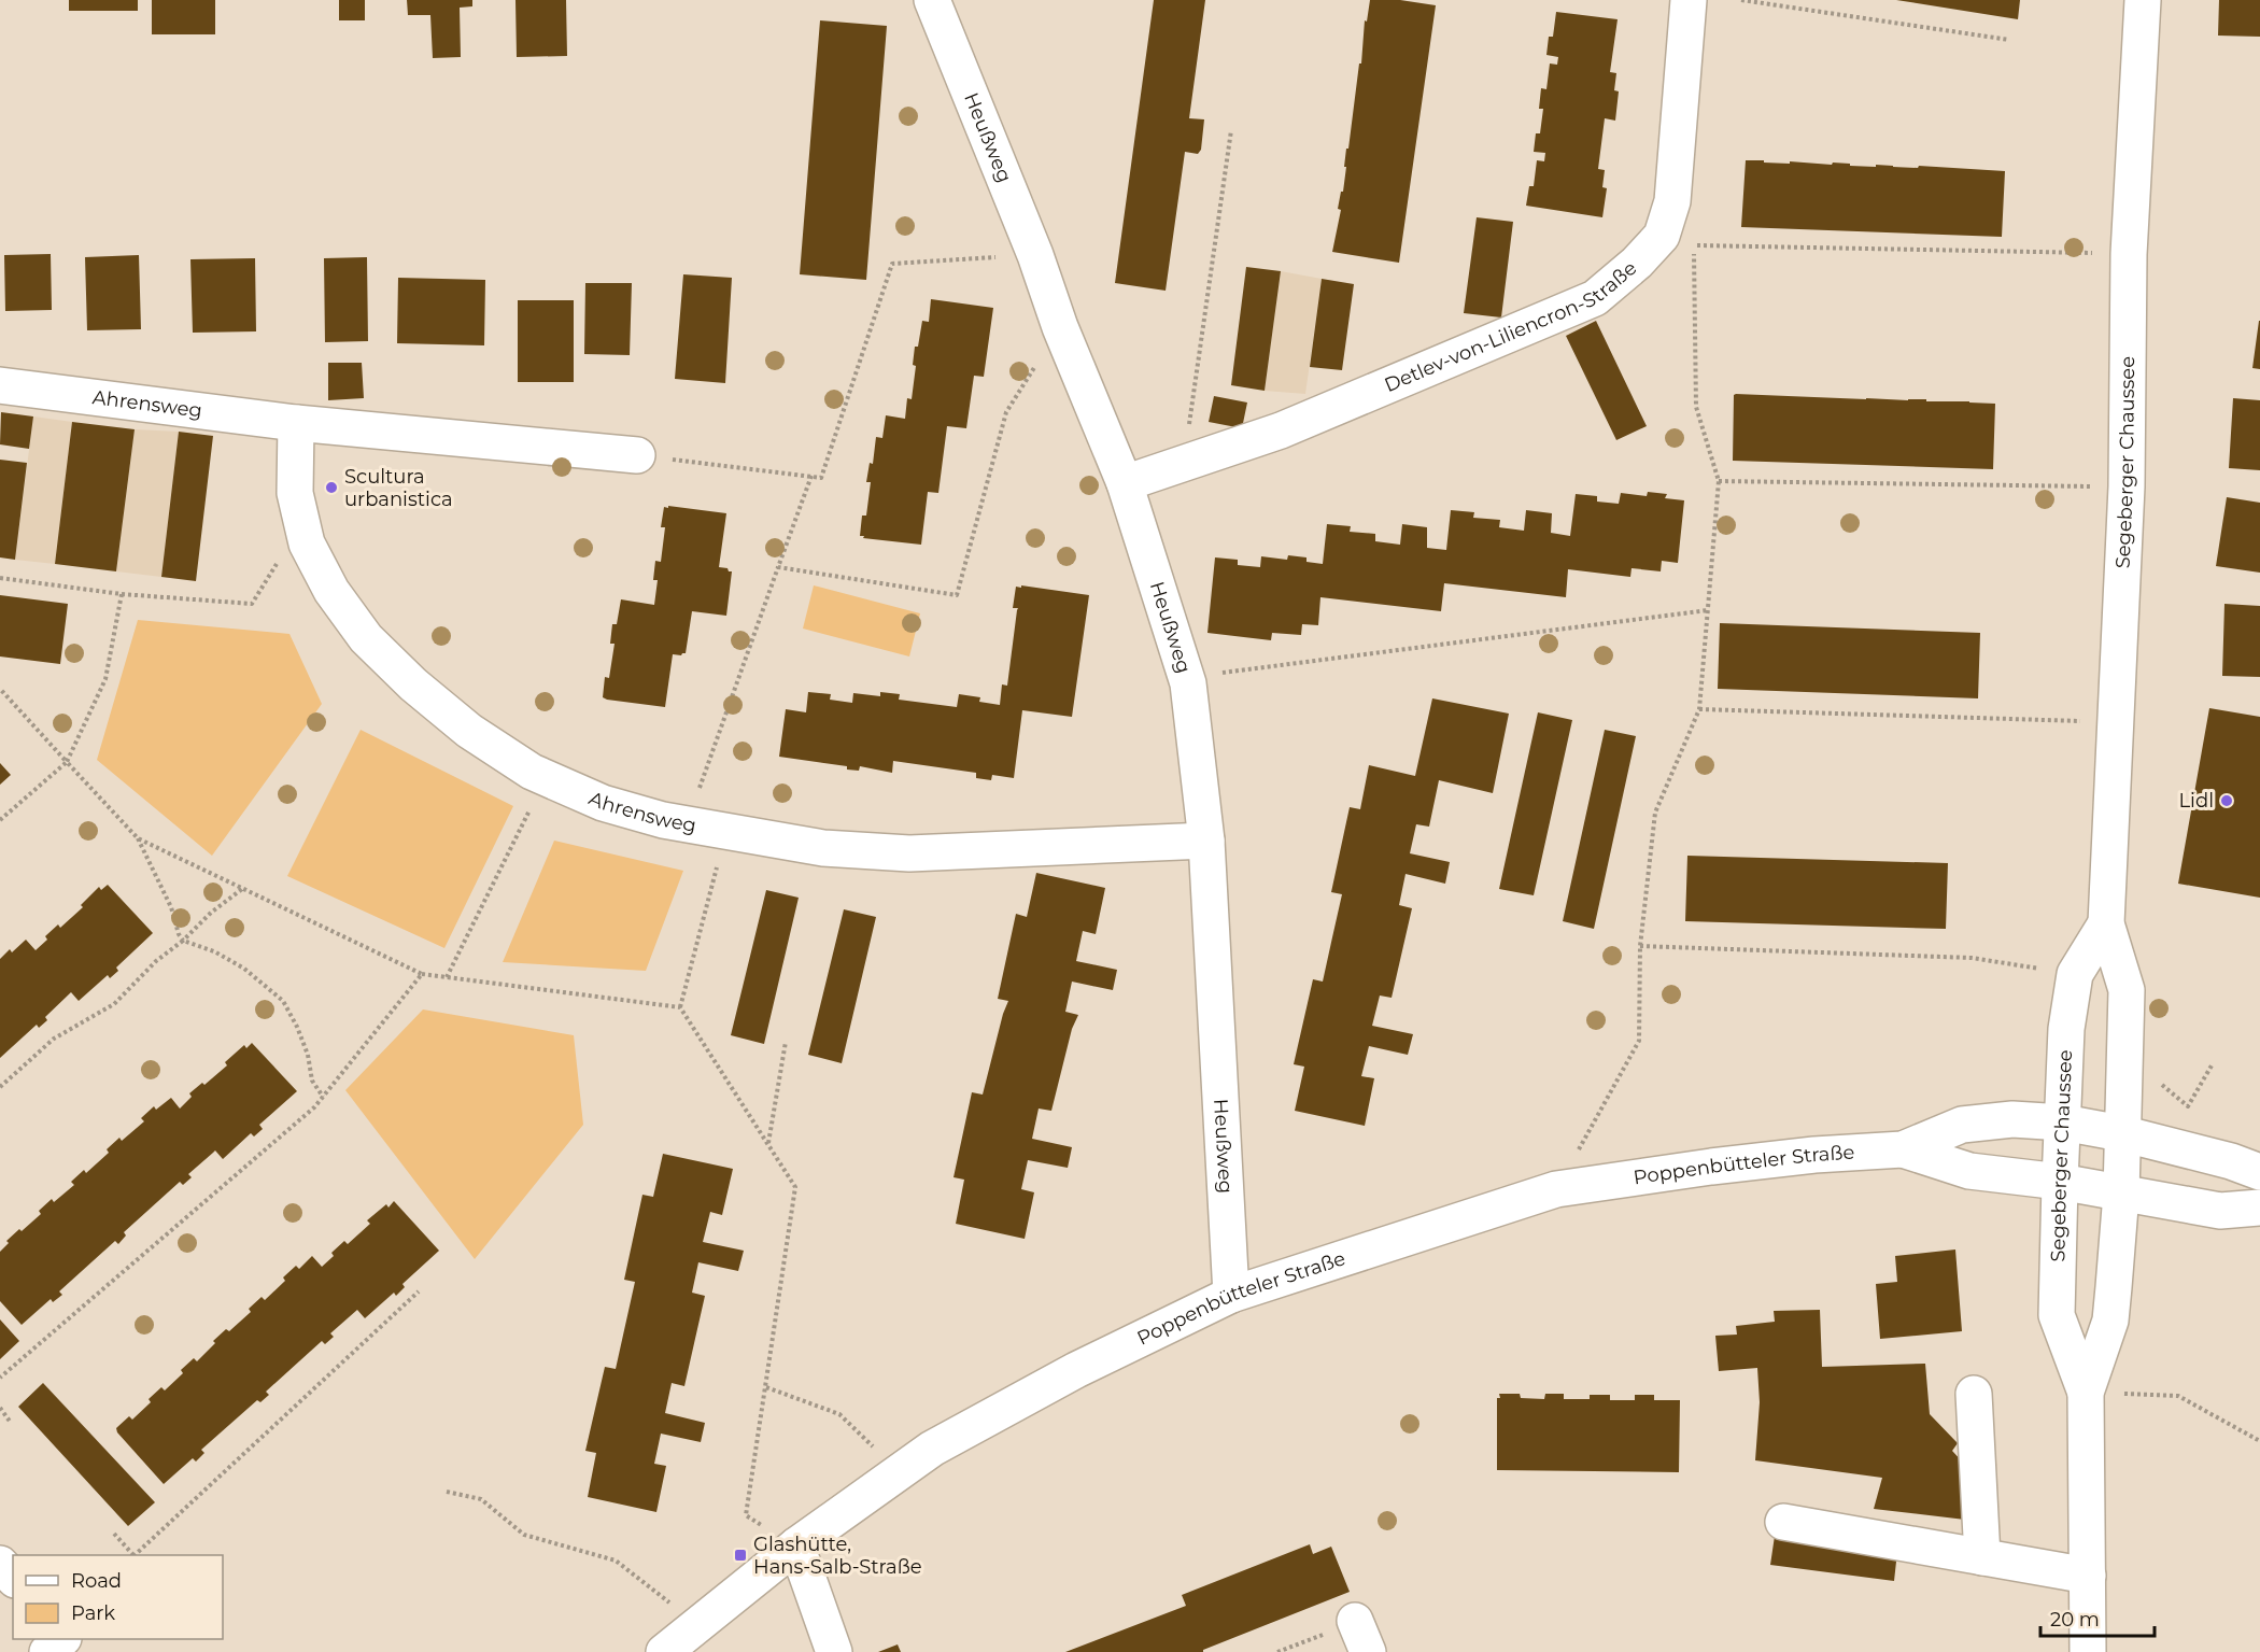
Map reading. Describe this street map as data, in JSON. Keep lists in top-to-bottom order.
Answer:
{
  "streets": {
    "main road": [
      "Heußweg",
      "Detlev-von-Liliencron-Straße",
      "Ahrensweg",
      "Segeberger Chaussee",
      "Poppenbütteler Straße"
    ]
  },
  "crossings": [
    ["Heußweg", "Detlev-von-Liliencron-Straße"],
    ["Heußweg", "Ahrensweg"],
    ["Heußweg", "Poppenbütteler Straße"],
    ["Segeberger Chaussee", "Poppenbütteler Straße"]
  ],
  "places": {
    "other": ["Scultura urbanistica", "Lidl"],
    "transit": ["Glashütte, Hans-Salb-Straße"]
  },
  "legend": ["Road", "Park"],
  "scale_bar": "20 m"
}
